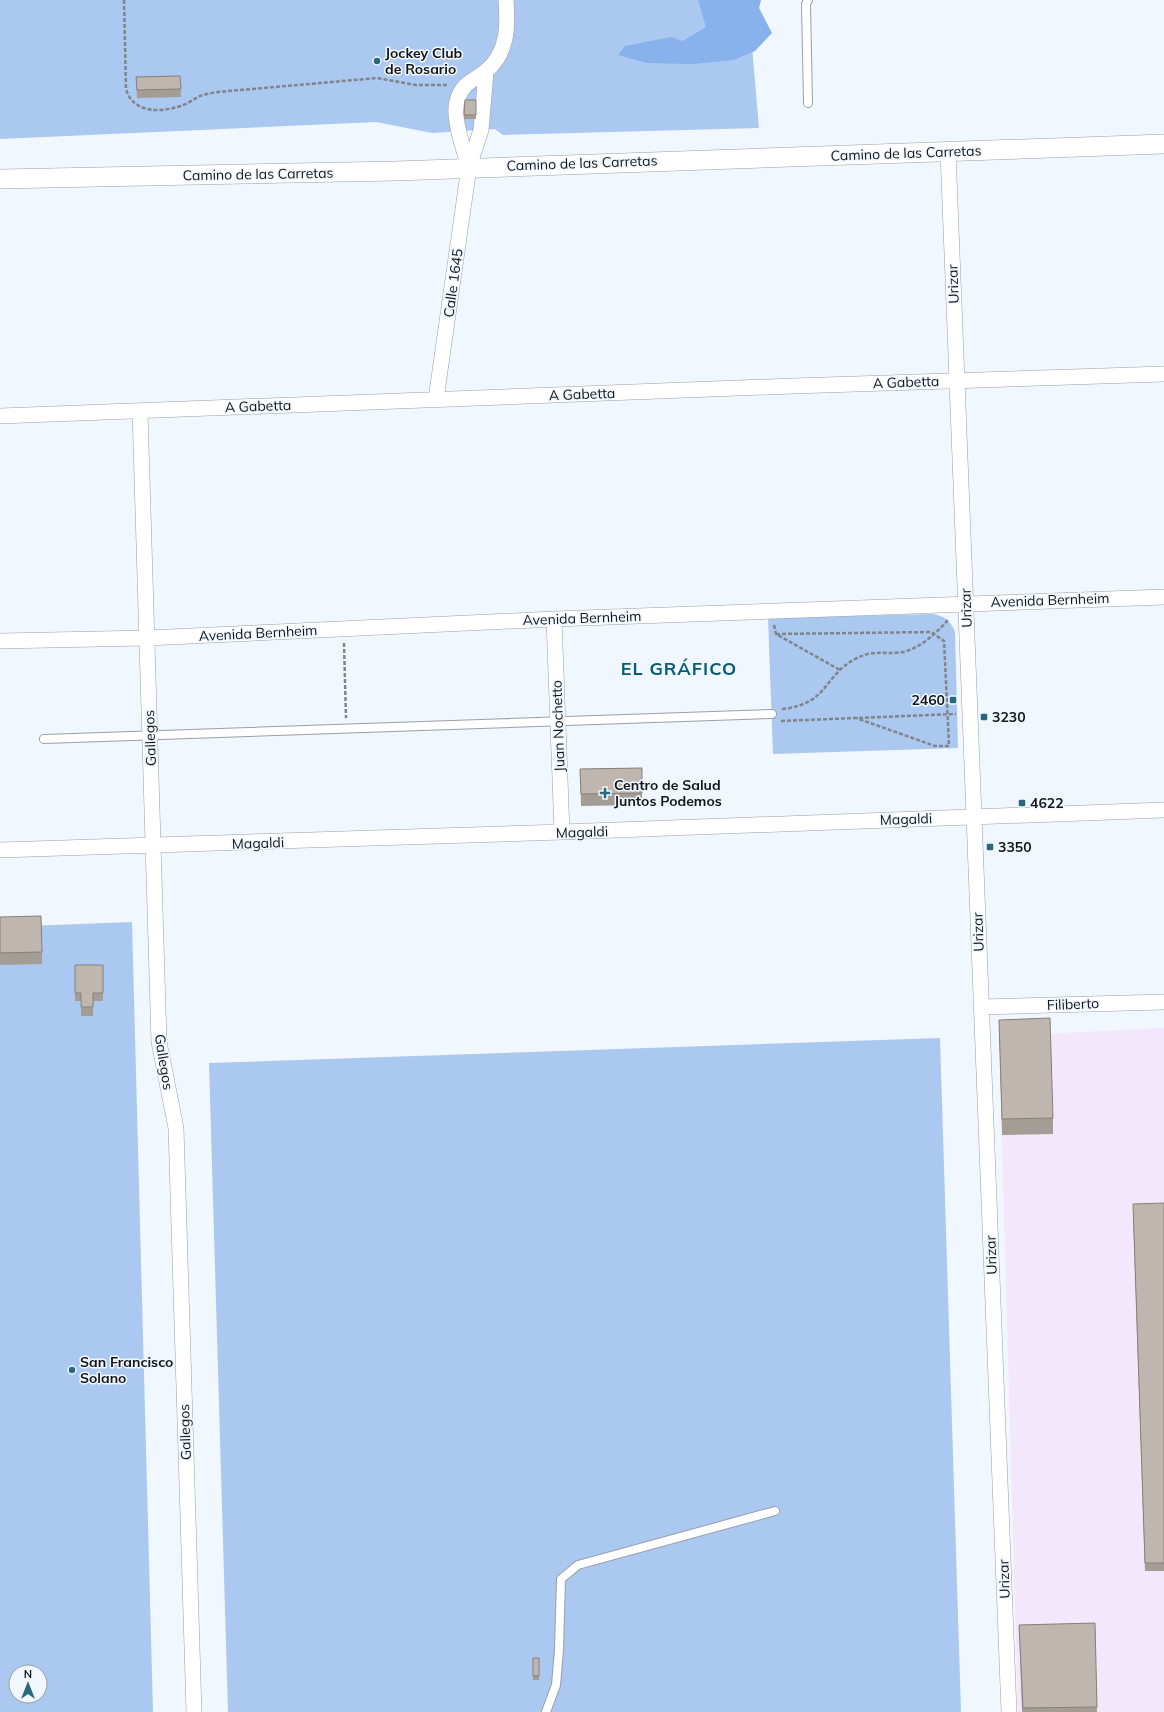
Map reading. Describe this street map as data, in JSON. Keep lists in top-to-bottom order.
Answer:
{
  "streets": {
    "street": [
      "Camino de las Carretas",
      "Calle 1645",
      "Urizar",
      "A Gabetta",
      "Avenida Bernheim",
      "Juan Nochetto",
      "Gallegos",
      "Magaldi",
      "Filiberto"
    ]
  },
  "crossings": [
    ["Camino de las Carretas", "Calle 1645"],
    ["Camino de las Carretas", "Urizar"],
    ["Calle 1645", "A Gabetta"],
    ["Urizar", "A Gabetta"],
    ["Urizar", "Avenida Bernheim"],
    ["Urizar", "Magaldi"],
    ["Urizar", "Filiberto"],
    ["A Gabetta", "Gallegos"],
    ["Avenida Bernheim", "Juan Nochetto"],
    ["Avenida Bernheim", "Gallegos"],
    ["Juan Nochetto", "Magaldi"],
    ["Gallegos", "Magaldi"]
  ],
  "districts": ["EL GRÁFICO"],
  "places": {
    "other": ["Jockey Club de Rosario", "San Francisco Solano"],
    "transit": [
      "2460",
      "3230",
      "4622",
      "3350"
    ],
    "health": ["Centro de Salud Juntos Podemos"]
  },
  "north": "top"
}
